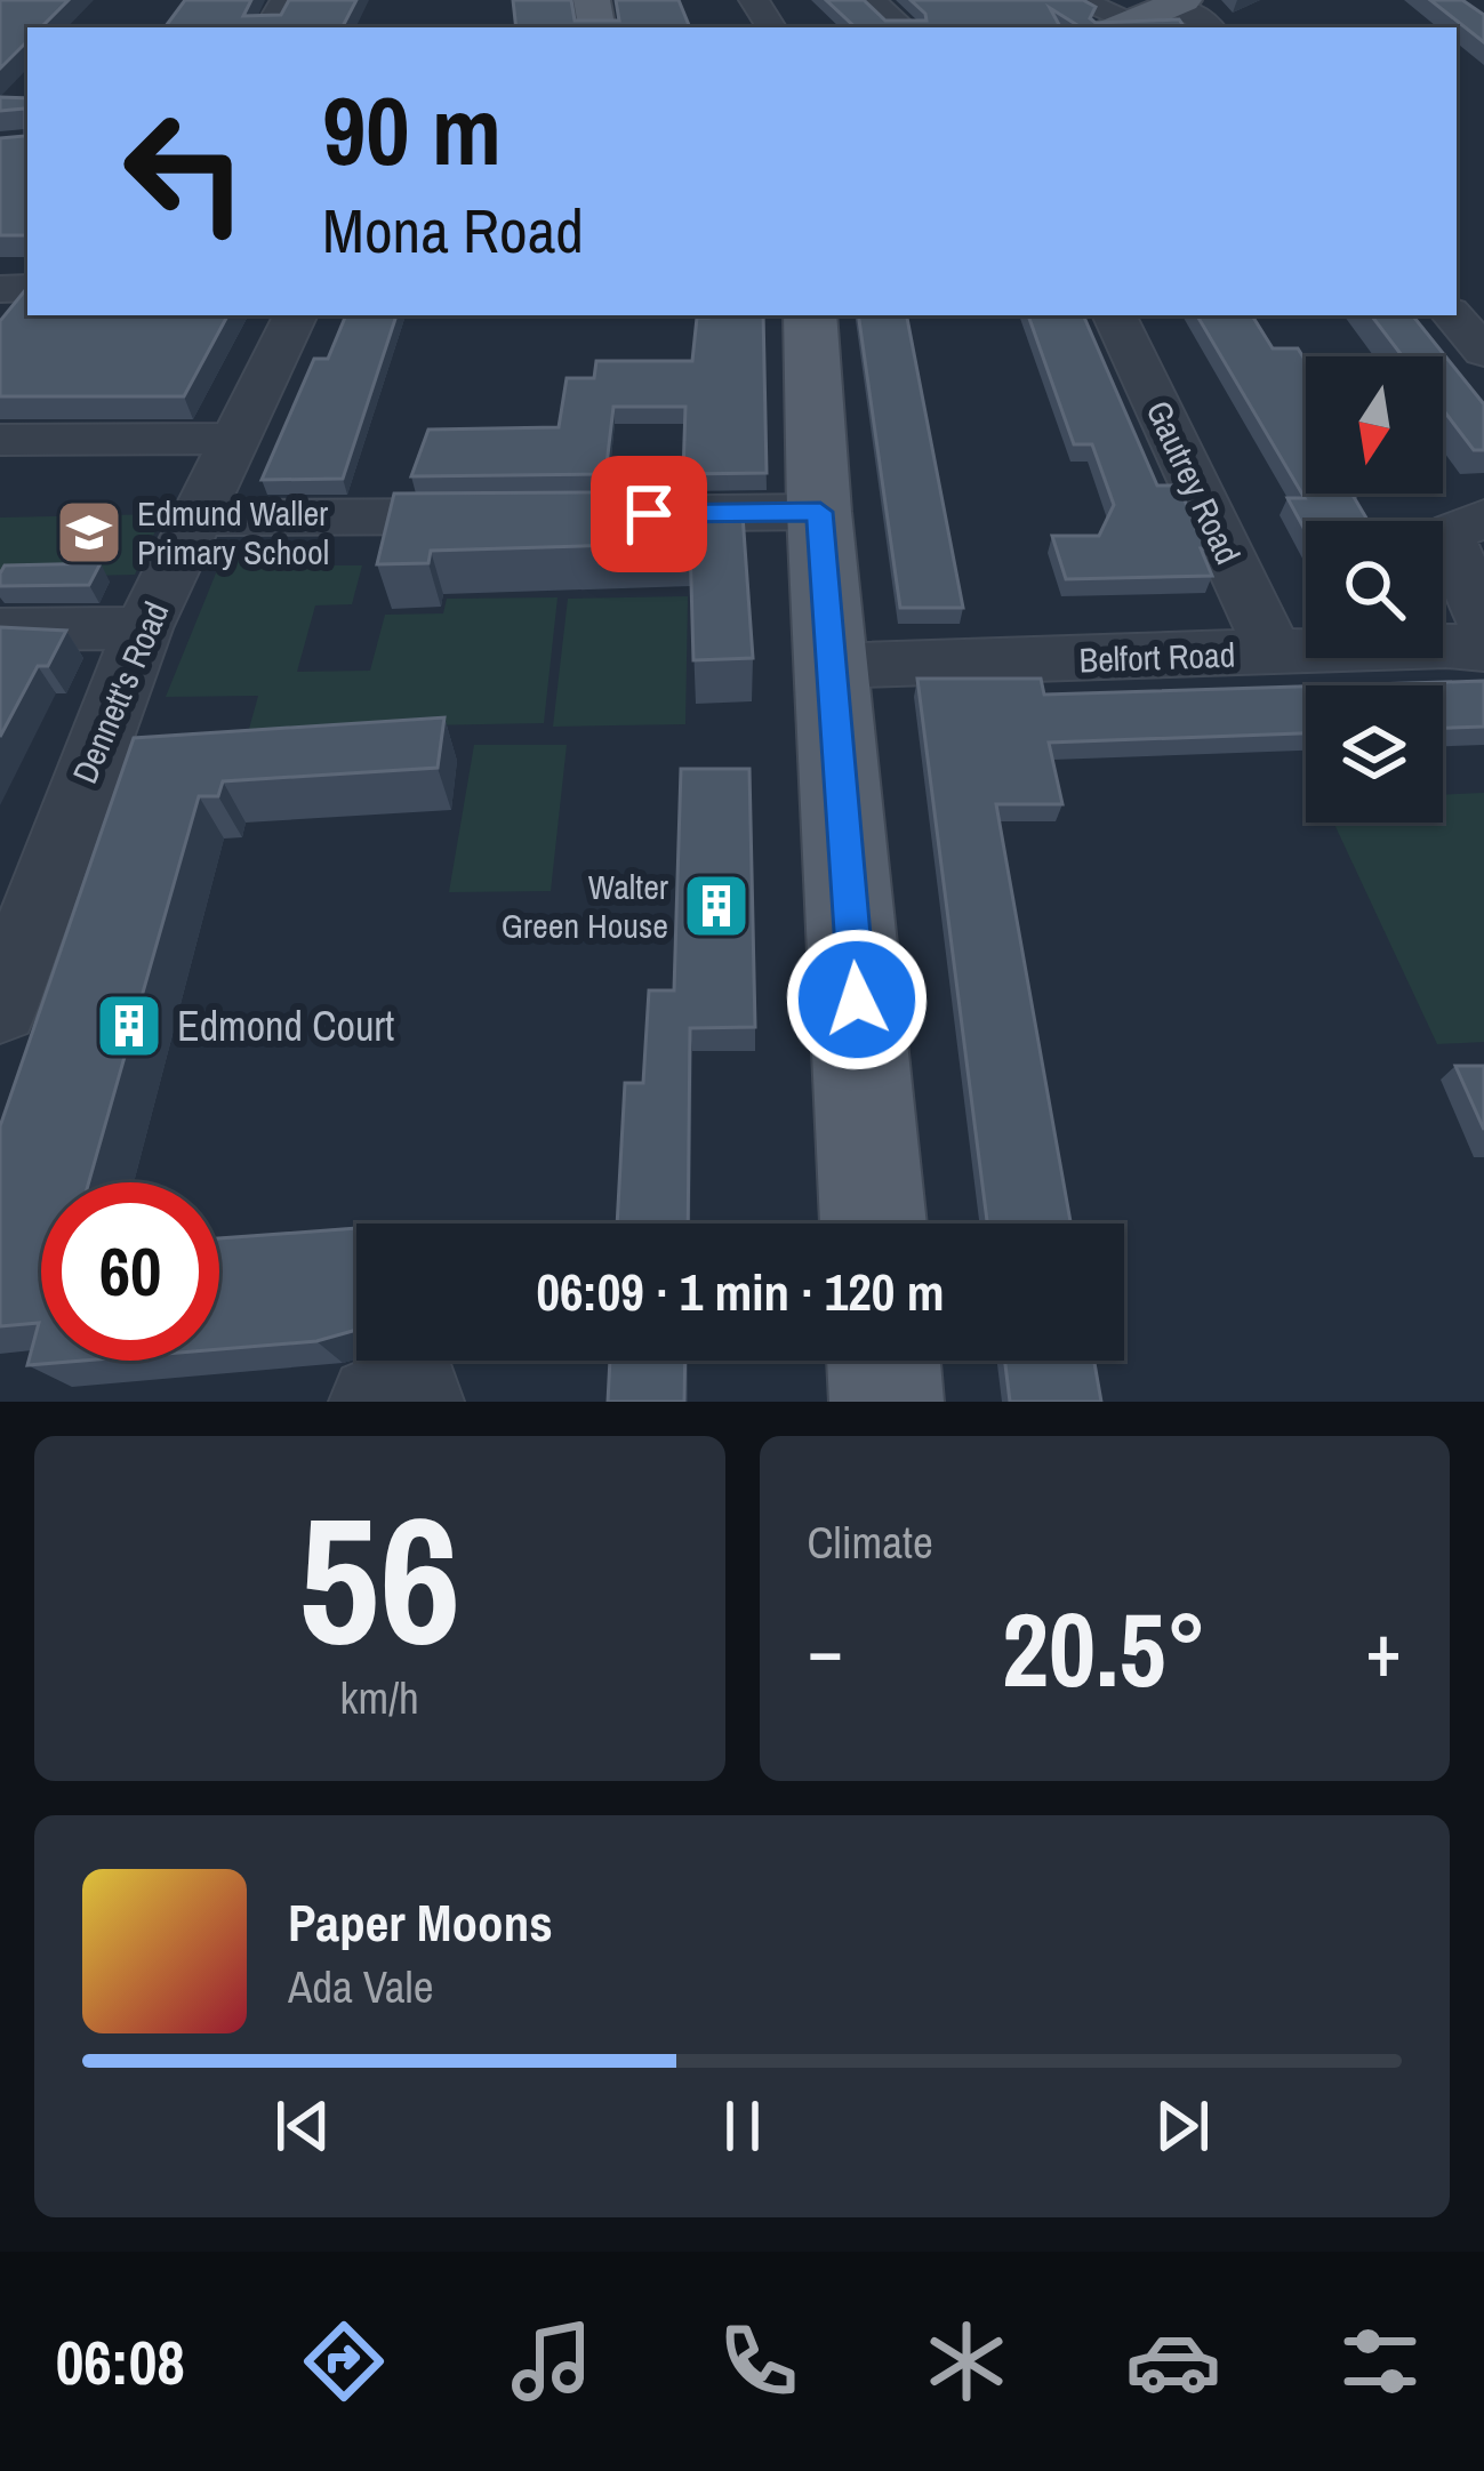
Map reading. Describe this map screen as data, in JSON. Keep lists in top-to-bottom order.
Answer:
{
  "streets": {
    "street": ["Gautrey Road", "Belfort Road", "Dennett's Road"]
  },
  "crossings": [
    ["Gautrey Road", "Belfort Road"]
  ],
  "places": {
    "school or university": ["Edmund Waller Primary School"],
    "building": ["Walter Green House", "Edmond Court"]
  },
  "north": "bottom",
  "page": {
    "turn": ["90 m", "Mona Road"],
    "limit": "60",
    "trip": "06:09 · 1 min · 120 m",
    "tile": [
      ["56", "km/h"],
      "Climate"
    ],
    "heat": ["−", "20.5°", "+"],
    "song": ["Paper Moons", "Ada Vale"],
    "tabs": "06:08"
  }
}
